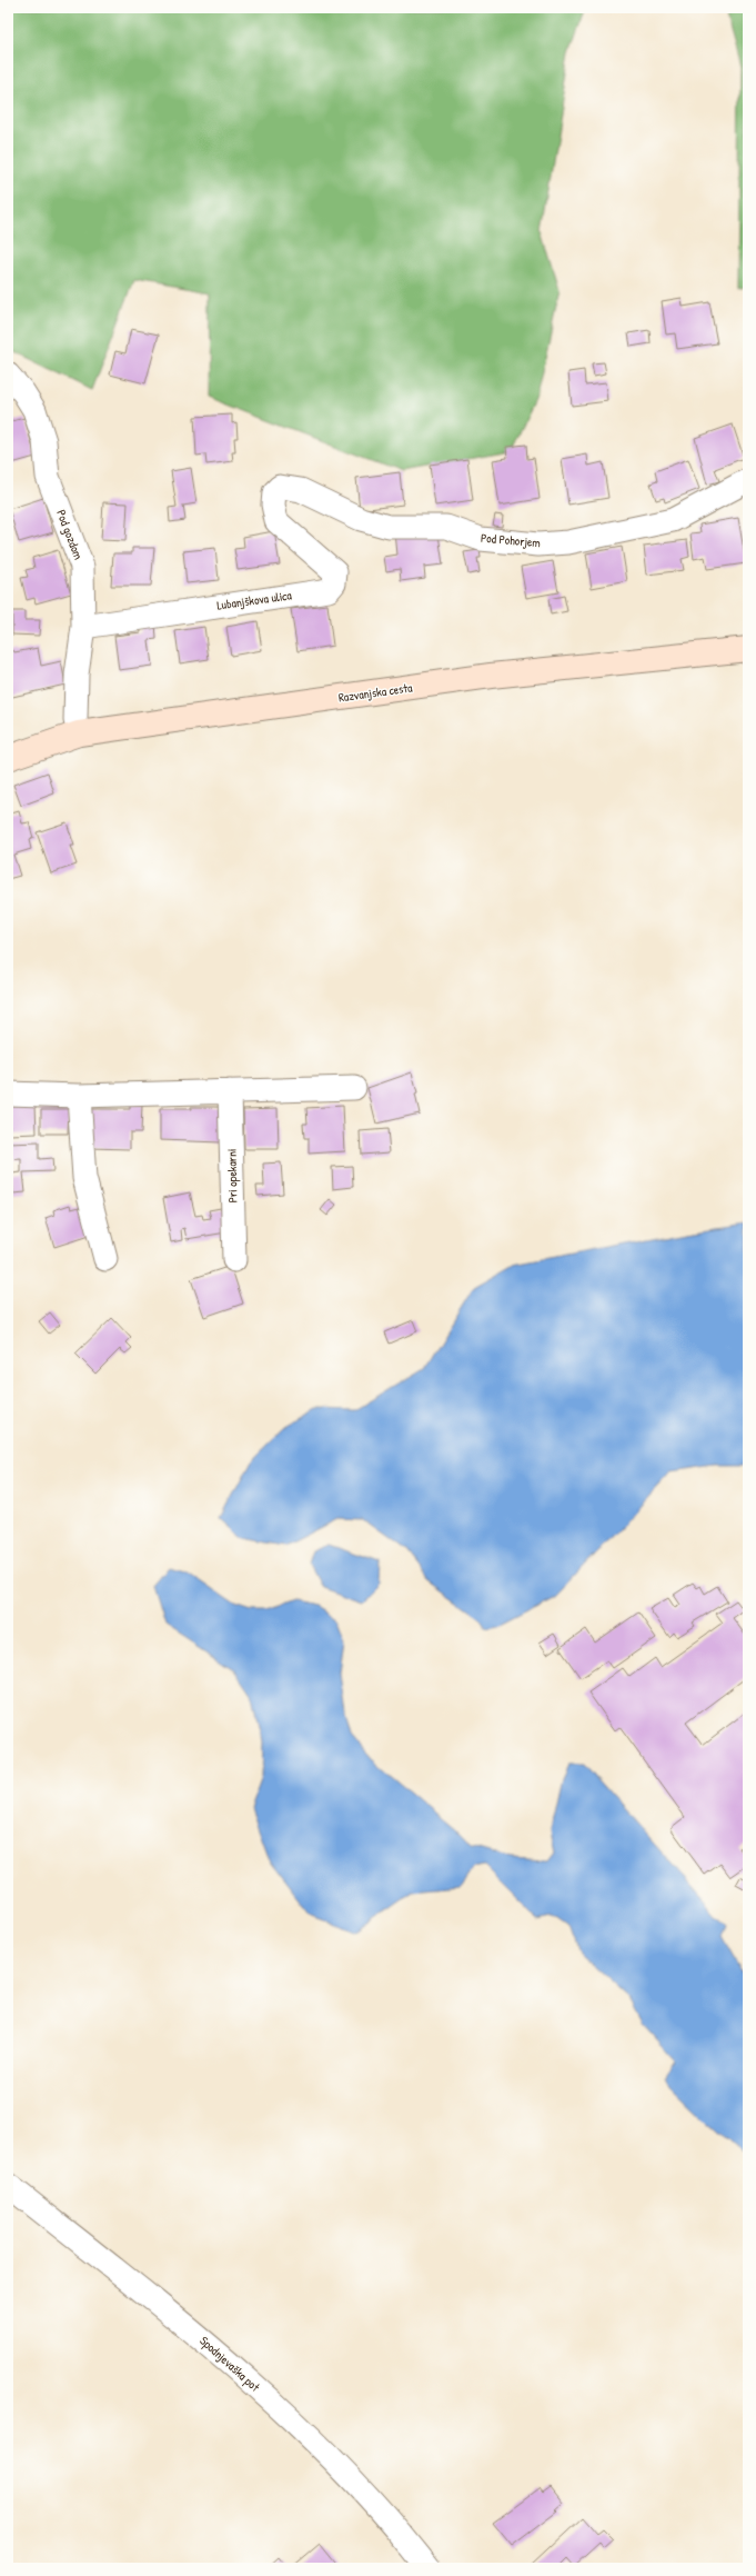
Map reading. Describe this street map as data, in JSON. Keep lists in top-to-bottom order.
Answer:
{
  "streets": {
    "street": [
      "Pod gozdom",
      "Pod Pohorjem",
      "Lubanjškova ulica",
      "Razvanjska cesta",
      "Pri opekarni",
      "Spodnjevaška pot"
    ]
  },
  "crossings": [
    ["Pod gozdom", "Lubanjškova ulica"],
    ["Pod gozdom", "Razvanjska cesta"],
    ["Pod Pohorjem", "Lubanjškova ulica"]
  ]
}
